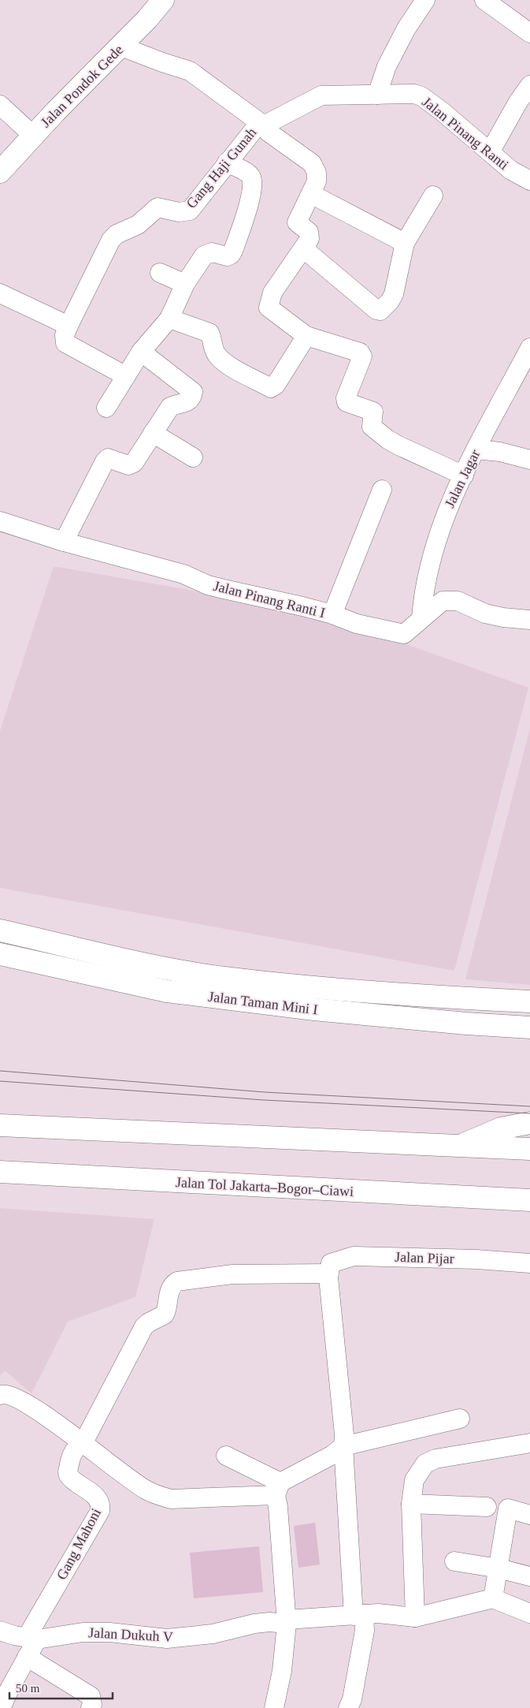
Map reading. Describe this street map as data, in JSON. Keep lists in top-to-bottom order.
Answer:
{
  "streets": {
    "main road": ["Jalan Pondok Gede", "Jalan Taman Mini I", "Jalan Tol Jakarta–Bogor–Ciawi"],
    "street": [
      "Jalan Pinang Ranti",
      "Gang Haji Gunah",
      "Jalan Jagar",
      "Jalan Pinang Ranti I",
      "Jalan Pijar",
      "Gang Mahoni",
      "Jalan Dukuh V"
    ]
  },
  "crossings": [
    ["Jalan Pinang Ranti", "Gang Haji Gunah"],
    ["Jalan Jagar", "Jalan Pinang Ranti I"],
    ["Gang Mahoni", "Jalan Dukuh V"]
  ],
  "scale_bar": "50 m"
}
